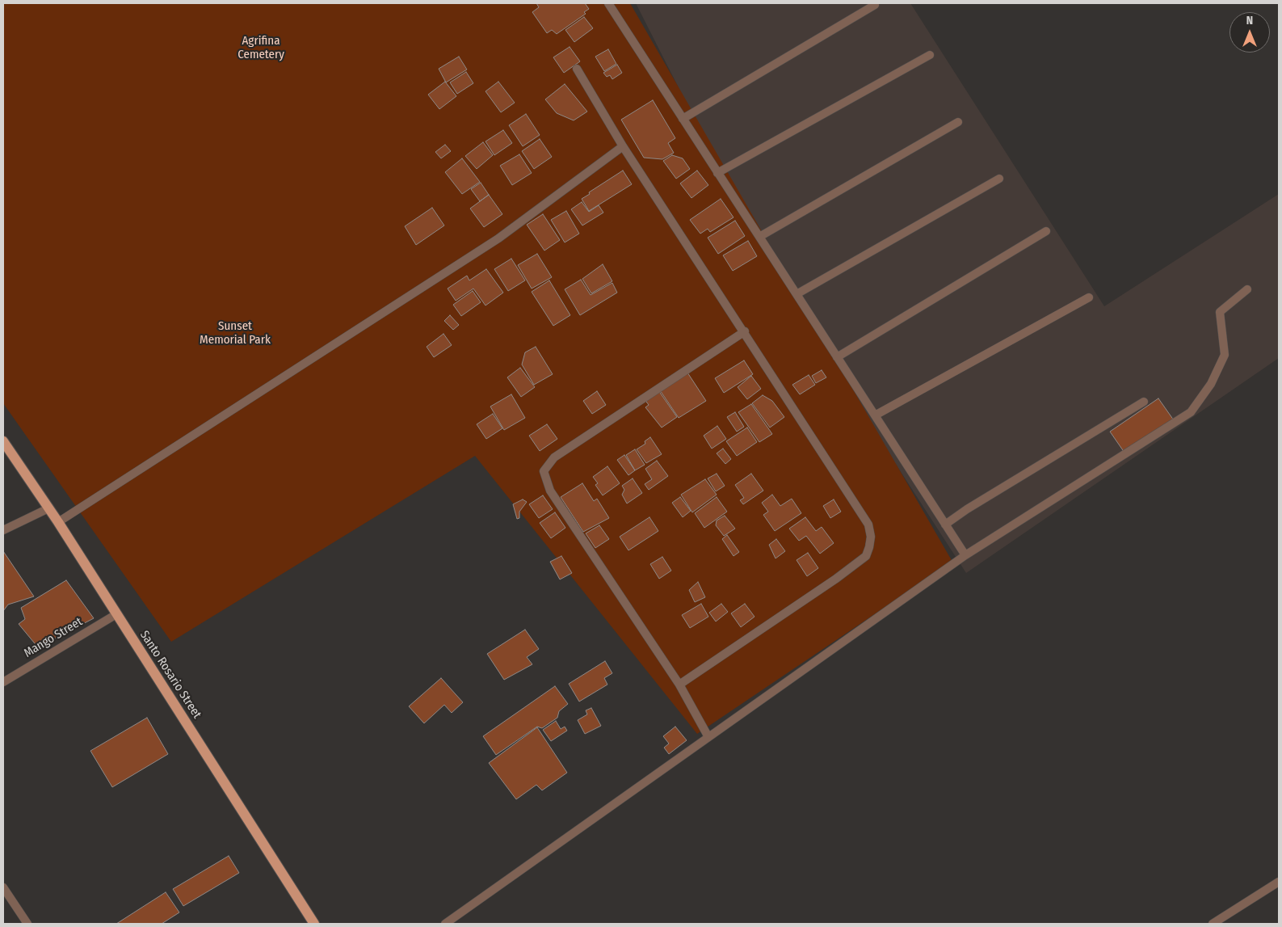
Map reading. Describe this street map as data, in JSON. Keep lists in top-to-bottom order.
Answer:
{
  "streets": {
    "main road": ["Santo Rosario Street"],
    "street": ["Mango Street"]
  },
  "crossings": [
    ["Mango Street", "Santo Rosario Street"]
  ],
  "parks": ["Agrifina Cemetery", "Sunset Memorial Park"],
  "north": "top"
}
